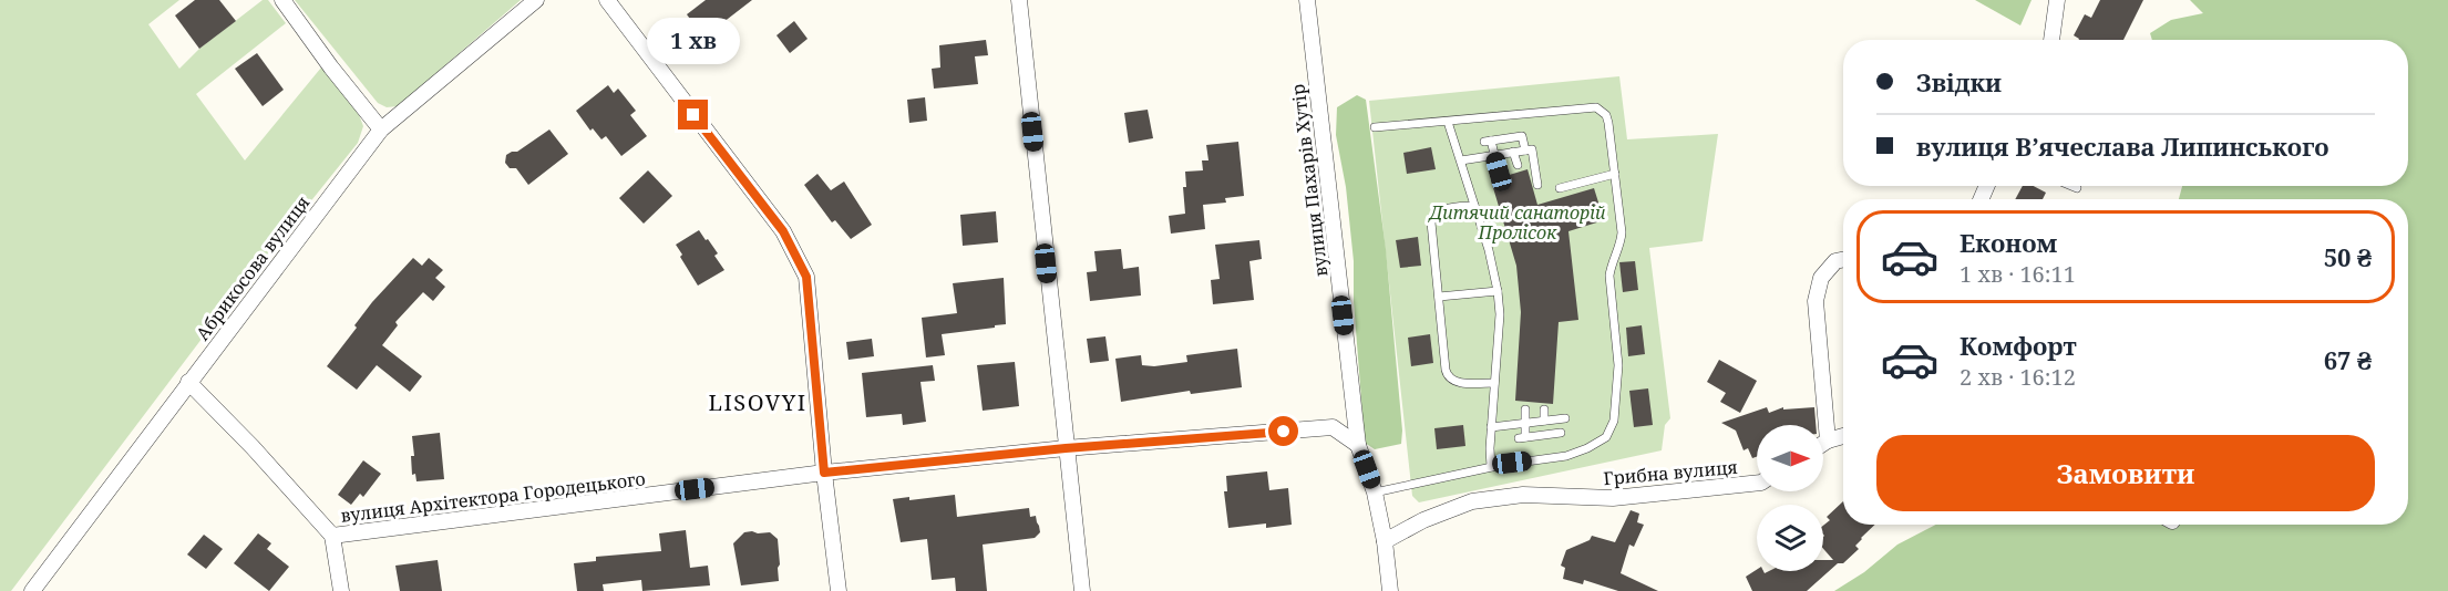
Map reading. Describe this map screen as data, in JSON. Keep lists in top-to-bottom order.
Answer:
{
  "streets": {
    "street": [
      "вулиця Пахарів Хутір",
      "Абрикосова вулиця",
      "Грибна вулиця",
      "вулиця Архітектора Городецького"
    ]
  },
  "crossings": [
    ["вулиця Пахарів Хутір", "Грибна вулиця"],
    ["вулиця Пахарів Хутір", "вулиця Архітектора Городецького"],
    ["Абрикосова вулиця", "вулиця Архітектора Городецького"]
  ],
  "districts": ["LISOVYI"],
  "parks": ["Дитячий санаторій Пролісок"],
  "north": "right",
  "page": {
    "bubble": "1 хв",
    "banner": ["Звідки", "вулиця Вʼячеслава Липинського"],
    "list": [
      {
        "name": "Економ",
        "note": "1 хв · 16:11",
        "value": "50 ₴"
      },
      {
        "name": "Комфорт",
        "note": "2 хв · 16:12",
        "value": "67 ₴"
      }
    ],
    "buttons": "Замовити"
  }
}
